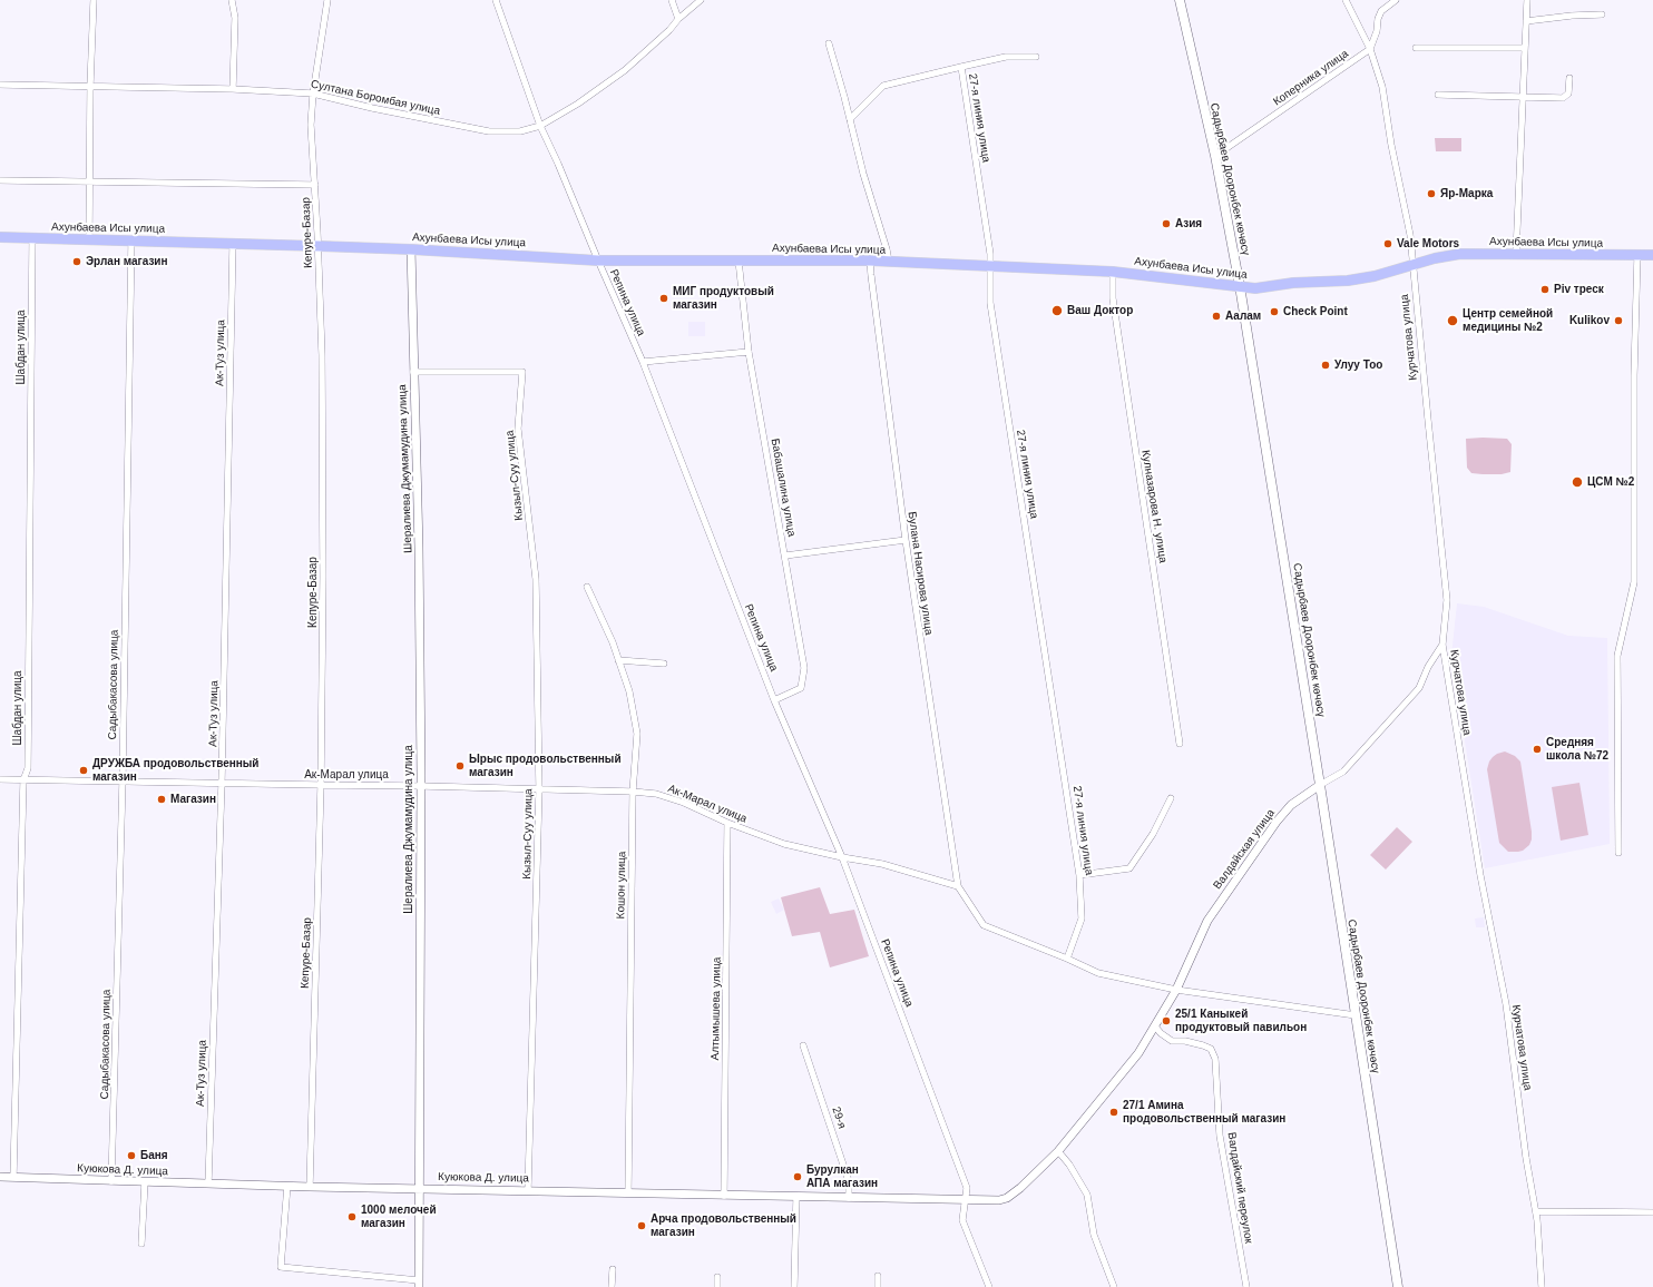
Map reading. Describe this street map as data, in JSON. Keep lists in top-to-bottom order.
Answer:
{
  "streets": {
    "main road": ["Садырбаев Дооронбек көчөсү", "Ахунбаева Исы улица"],
    "street": [
      "Коперника улица",
      "Султана Боромбая улица",
      "27-я линия улица",
      "Кепуре-Базар",
      "Репина улица",
      "Курчатова улица",
      "Шабдан улица",
      "Ак-Туз улица",
      "Шералиева Джумамудина улица",
      "Кызыл-Суу улица",
      "Бабашалина улица",
      "Кулназарова Н. улица",
      "Булана Насирова улица",
      "Садыбакасова улица",
      "Ак-Марал улица",
      "Валдайская улица",
      "Кошон улица",
      "Алтымышева улица",
      "29-я",
      "Куюкова Д. улица",
      "Валдайский переулок"
    ]
  },
  "crossings": [
    ["Коперника улица", "Садырбаев Дооронбек көчөсү"],
    ["Коперника улица", "Курчатова улица"],
    ["Султана Боромбая улица", "Кепуре-Базар"],
    ["Султана Боромбая улица", "Репина улица"],
    ["27-я линия улица", "Ахунбаева Исы улица"],
    ["Садырбаев Дооронбек көчөсү", "Ахунбаева Исы улица"],
    ["Садырбаев Дооронбек көчөсү", "Валдайская улица"],
    ["Ахунбаева Исы улица", "Кепуре-Базар"],
    ["Ахунбаева Исы улица", "Репина улица"],
    ["Ахунбаева Исы улица", "Курчатова улица"],
    ["Ахунбаева Исы улица", "Шабдан улица"],
    ["Ахунбаева Исы улица", "Ак-Туз улица"],
    ["Ахунбаева Исы улица", "Шералиева Джумамудина улица"],
    ["Ахунбаева Исы улица", "Бабашалина улица"],
    ["Ахунбаева Исы улица", "Кулназарова Н. улица"],
    ["Ахунбаева Исы улица", "Булана Насирова улица"],
    ["Ахунбаева Исы улица", "Садыбакасова улица"],
    ["Кепуре-Базар", "Ак-Марал улица"],
    ["Кепуре-Базар", "Куюкова Д. улица"],
    ["Репина улица", "Бабашалина улица"],
    ["Репина улица", "Ак-Марал улица"],
    ["Репина улица", "Валдайская улица"],
    ["Репина улица", "Куюкова Д. улица"],
    ["Курчатова улица", "Валдайская улица"],
    ["Шабдан улица", "Ак-Марал улица"],
    ["Шабдан улица", "Куюкова Д. улица"],
    ["Ак-Туз улица", "Ак-Марал улица"],
    ["Ак-Туз улица", "Куюкова Д. улица"],
    ["Шералиева Джумамудина улица", "Кызыл-Суу улица"],
    ["Шералиева Джумамудина улица", "Ак-Марал улица"],
    ["Шералиева Джумамудина улица", "Куюкова Д. улица"],
    ["Кызыл-Суу улица", "Ак-Марал улица"],
    ["Кызыл-Суу улица", "Куюкова Д. улица"],
    ["Садыбакасова улица", "Ак-Марал улица"],
    ["Садыбакасова улица", "Куюкова Д. улица"],
    ["Ак-Марал улица", "Кошон улица"],
    ["Ак-Марал улица", "Алтымышева улица"],
    ["Валдайская улица", "Куюкова Д. улица"],
    ["Валдайская улица", "Валдайский переулок"],
    ["Кошон улица", "Куюкова Д. улица"],
    ["Алтымышева улица", "Куюкова Д. улица"],
    ["29-я", "Куюкова Д. улица"]
  ],
  "places": [
    "Яр-Марка",
    "Азия",
    "Vale Motors",
    "Эрлан магазин",
    "Piv треск",
    "МИГ продуктовый магазин",
    "Ваш Доктор",
    "Check Point",
    "Аалам",
    "Центр семейной медицины №2",
    "Kulikov",
    "Улуу Тоо",
    "ЦСМ №2",
    "Средняя школа №72",
    "Ырыс продовольственный магазин",
    "ДРУЖБА продовольственный магазин",
    "Магазин",
    "25/1 Каныкей продуктовый павильон",
    "27/1 Амина продовольственный магазин",
    "Баня",
    "Бурулкан АПА магазин",
    "1000 мелочей магазин",
    "Арча продовольственный магазин"
  ]
}
